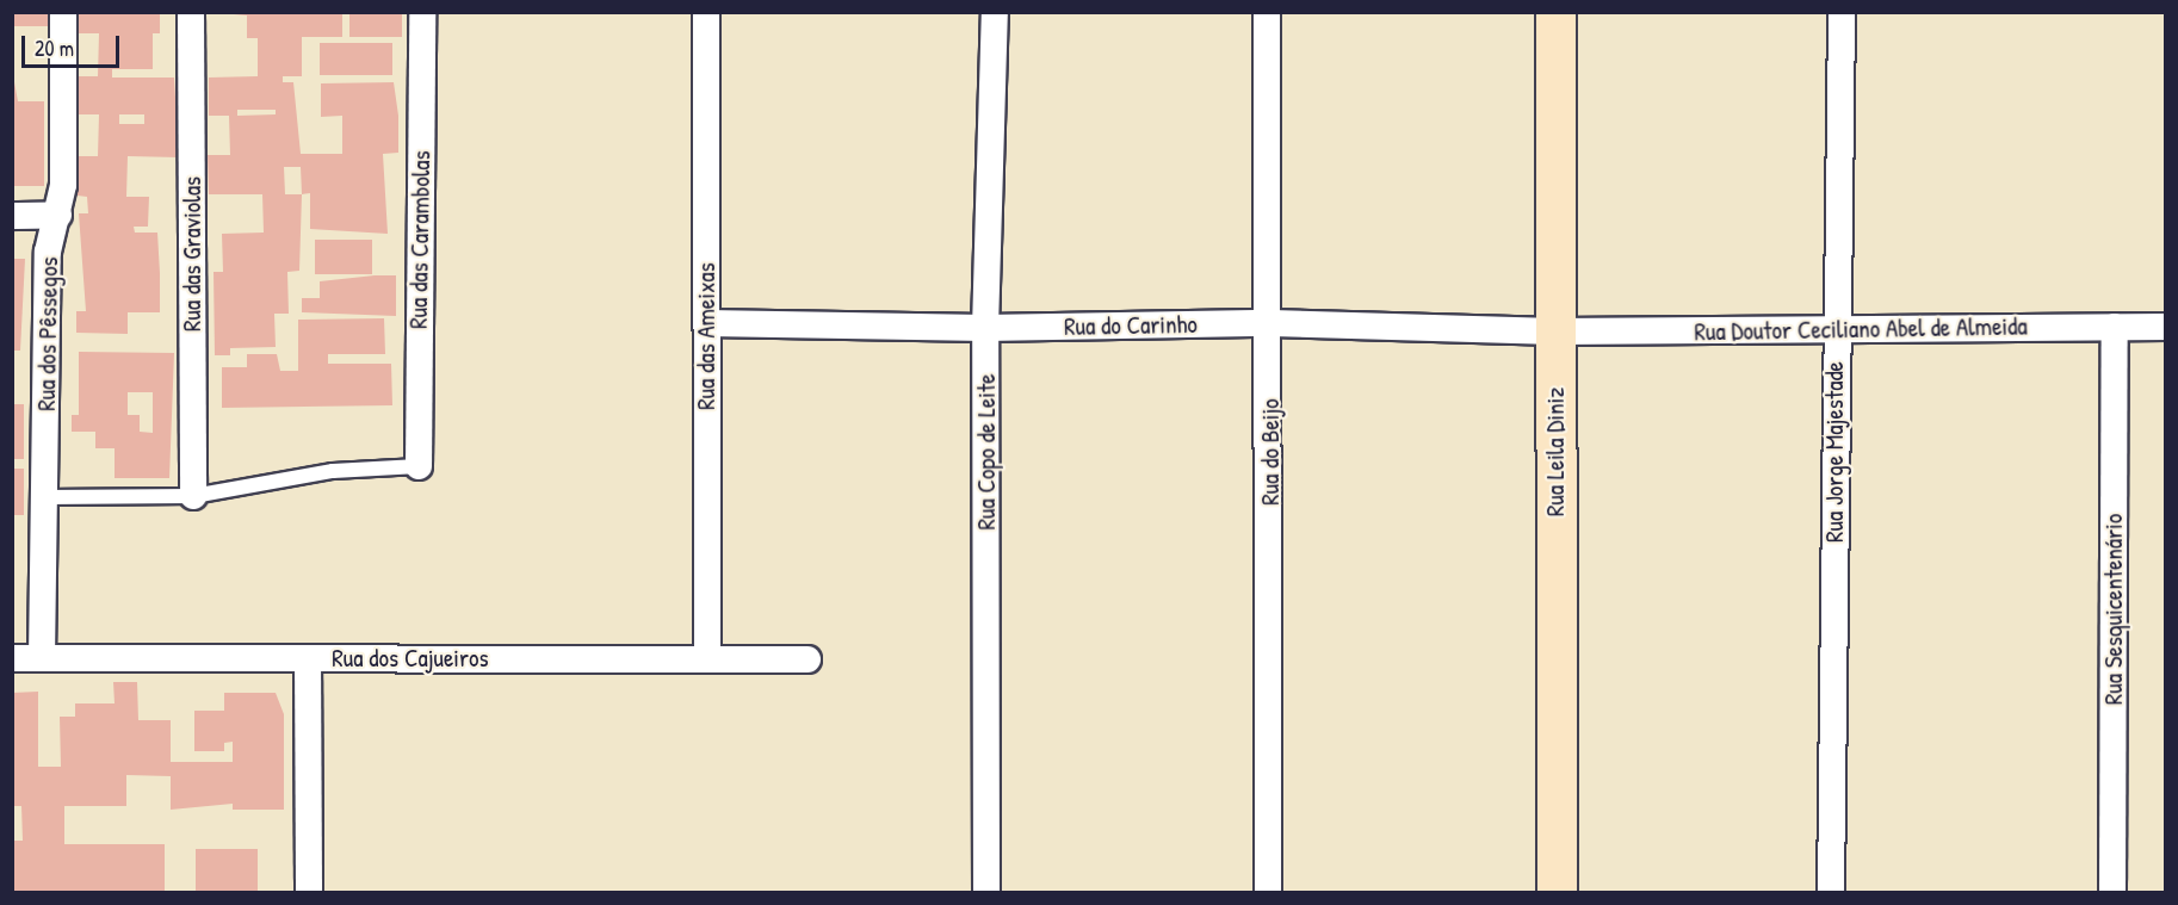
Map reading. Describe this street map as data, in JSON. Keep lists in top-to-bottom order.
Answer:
{
  "streets": {
    "main road": ["Rua Leila Diniz"],
    "street": [
      "Rua das Carambolas",
      "Rua das Graviolas",
      "Rua do Carinho",
      "Rua Doutor Ceciliano Abel de Almeida",
      "Rua dos Pêssegos",
      "Rua das Ameixas",
      "Rua Copo de Leite",
      "Rua do Beijo",
      "Rua Jorge Majestade",
      "Rua Sesquicentenário",
      "Rua dos Cajueiros"
    ]
  },
  "crossings": [
    ["Rua do Carinho", "Rua Doutor Ceciliano Abel de Almeida"],
    ["Rua do Carinho", "Rua das Ameixas"],
    ["Rua do Carinho", "Rua Copo de Leite"],
    ["Rua do Carinho", "Rua do Beijo"],
    ["Rua do Carinho", "Rua Leila Diniz"],
    ["Rua Doutor Ceciliano Abel de Almeida", "Rua Leila Diniz"],
    ["Rua Doutor Ceciliano Abel de Almeida", "Rua Jorge Majestade"],
    ["Rua Doutor Ceciliano Abel de Almeida", "Rua Sesquicentenário"],
    ["Rua dos Pêssegos", "Rua dos Cajueiros"],
    ["Rua das Ameixas", "Rua dos Cajueiros"]
  ],
  "scale_bar": "20 m"
}
